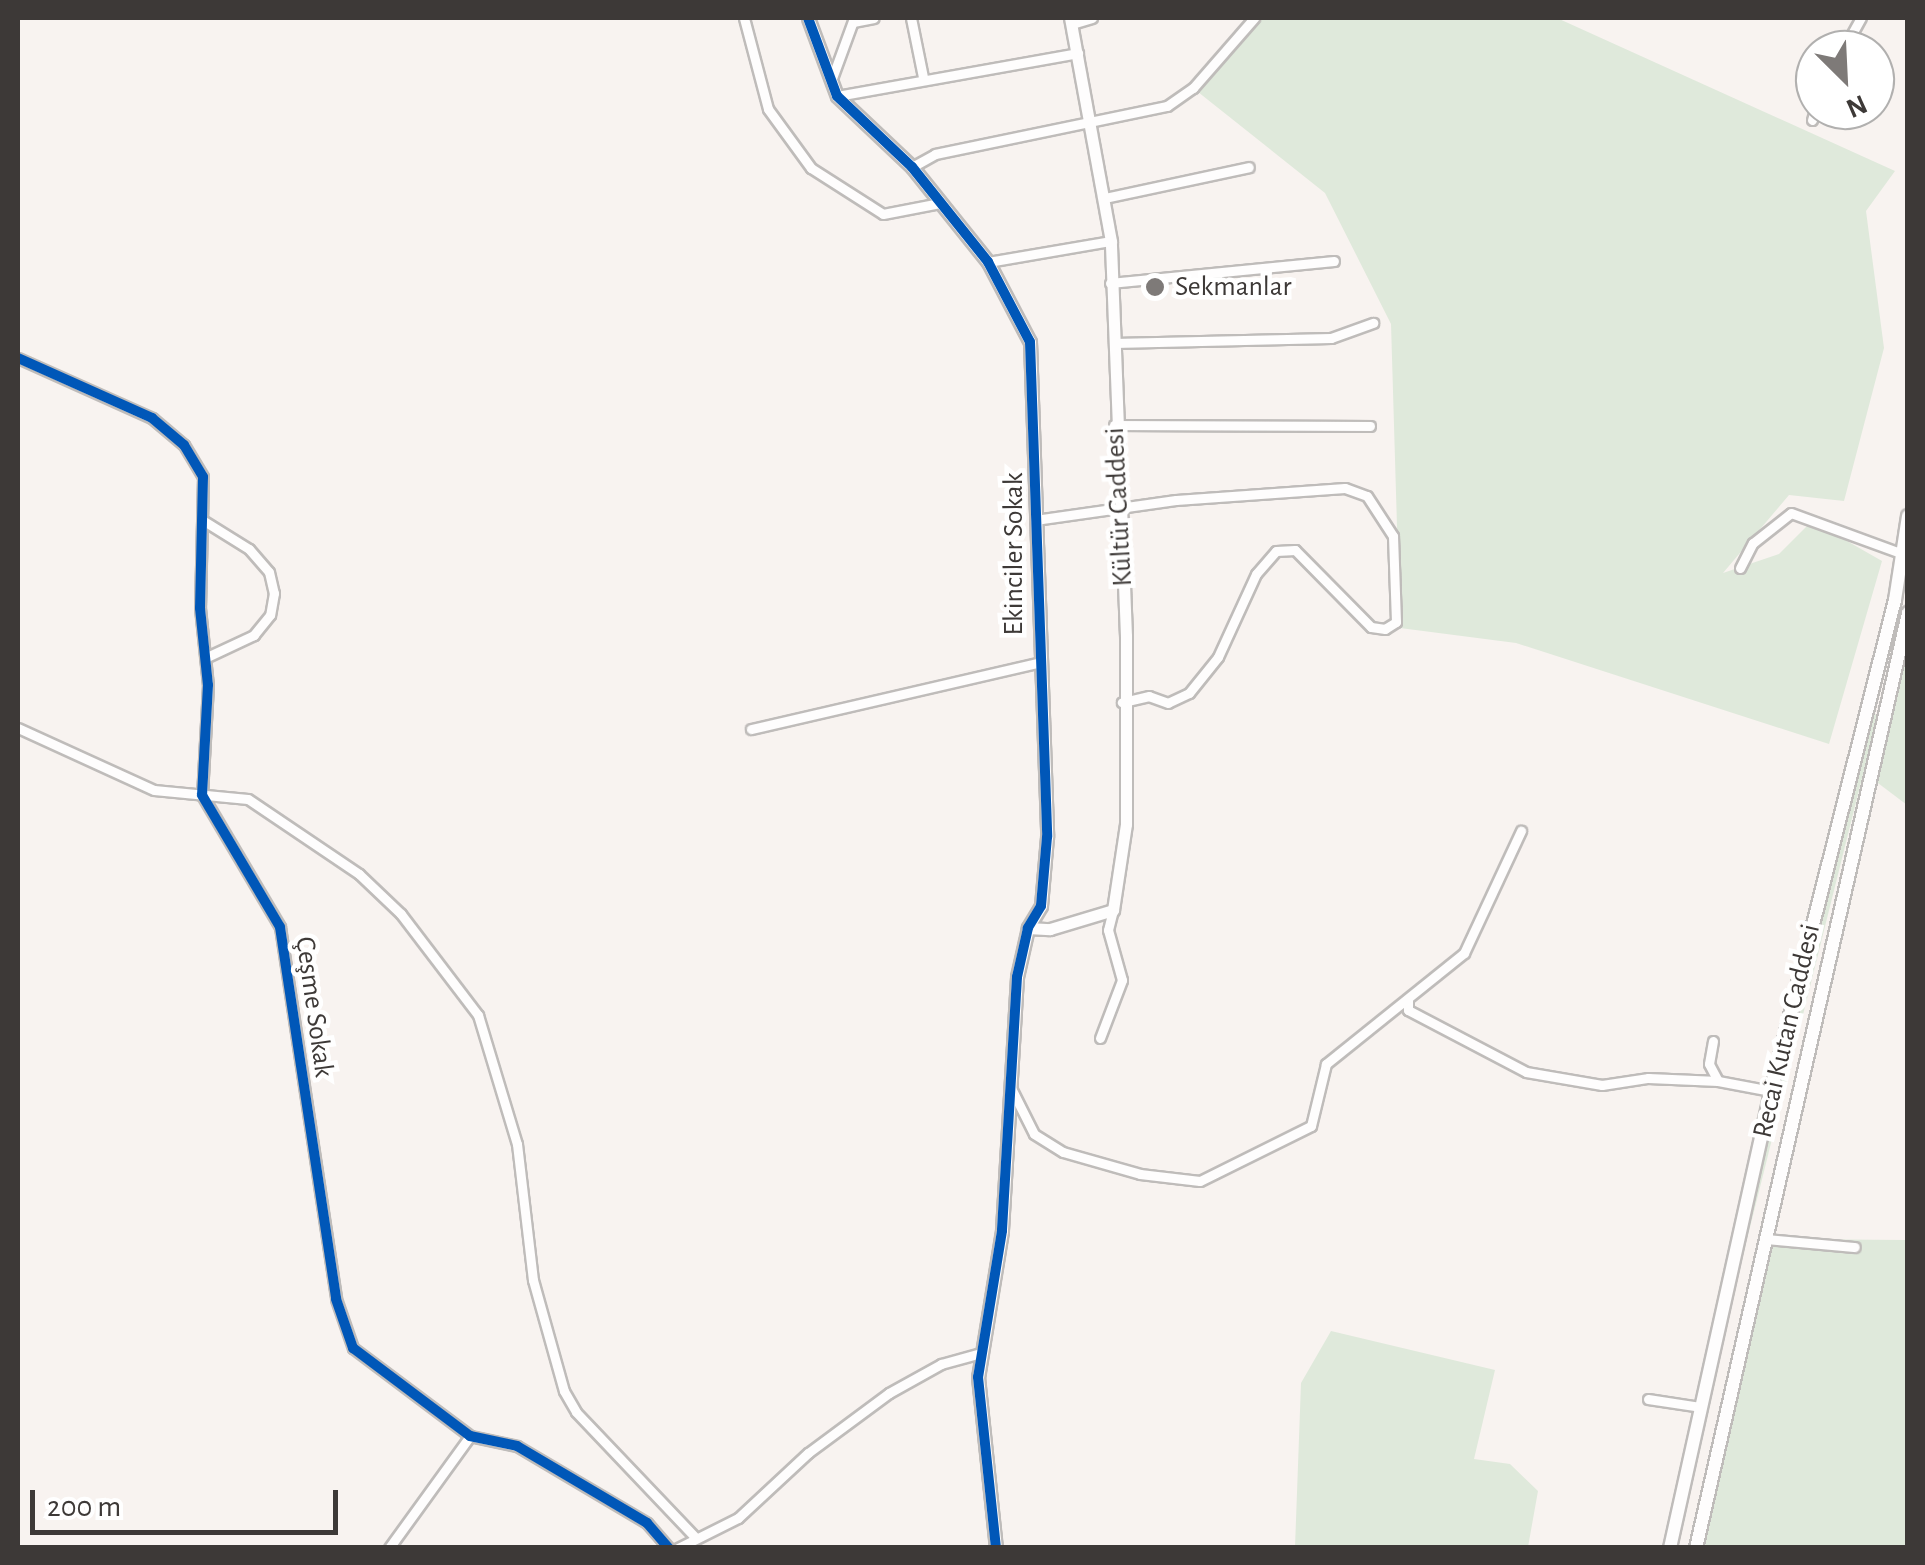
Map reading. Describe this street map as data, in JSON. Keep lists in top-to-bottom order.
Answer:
{
  "streets": {
    "main road": ["Recai Kutan Caddesi"],
    "street": ["Kültür Caddesi", "Ekinciler Sokak", "Çeşme Sokak"]
  },
  "places": ["Sekmanlar"],
  "scale_bar": "200 m",
  "north": "bottom right"
}
